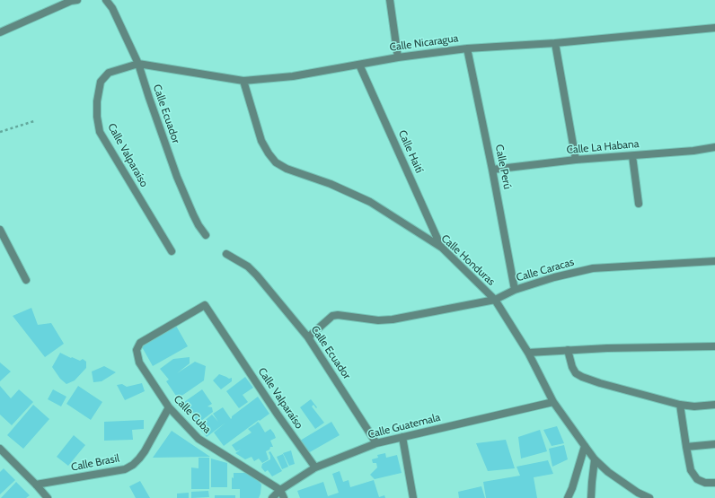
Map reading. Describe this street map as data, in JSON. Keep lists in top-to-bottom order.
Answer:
{
  "streets": {
    "street": [
      "Calle Nicaragua",
      "Calle Ecuador",
      "Calle La Habana",
      "Calle Haití",
      "Calle Valparaíso",
      "Calle Perú",
      "Calle Honduras",
      "Calle Caracas",
      "Calle Cuba",
      "Calle Guatemala",
      "Calle Brasil"
    ]
  },
  "crossings": [
    ["Calle Nicaragua", "Calle Ecuador"],
    ["Calle Nicaragua", "Calle Haití"],
    ["Calle Nicaragua", "Calle Valparaíso"],
    ["Calle Nicaragua", "Calle Perú"],
    ["Calle Nicaragua", "Calle Honduras"],
    ["Calle Ecuador", "Calle Valparaíso"],
    ["Calle Ecuador", "Calle Caracas"],
    ["Calle Ecuador", "Calle Guatemala"],
    ["Calle La Habana", "Calle Perú"],
    ["Calle Haití", "Calle Honduras"],
    ["Calle Valparaíso", "Calle Cuba"],
    ["Calle Valparaíso", "Calle Guatemala"],
    ["Calle Perú", "Calle Caracas"],
    ["Calle Honduras", "Calle Caracas"],
    ["Calle Honduras", "Calle Guatemala"],
    ["Calle Cuba", "Calle Guatemala"],
    ["Calle Cuba", "Calle Brasil"]
  ]
}
